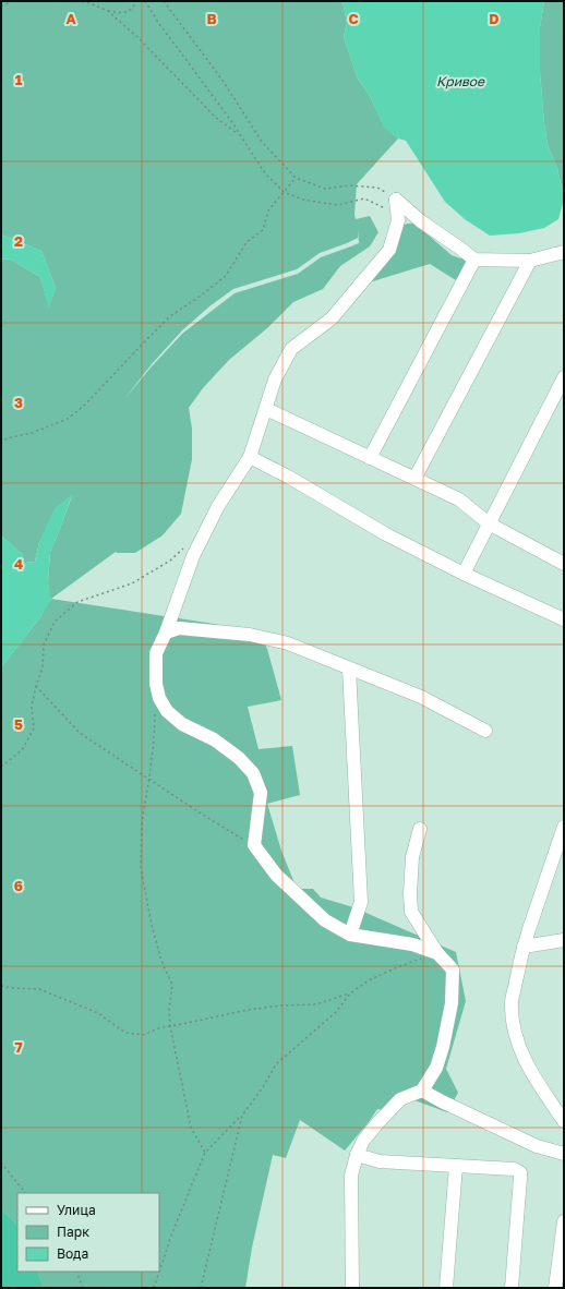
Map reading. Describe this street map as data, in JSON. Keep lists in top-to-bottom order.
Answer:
{
  "water": ["Кривое"],
  "legend": ["Улица", "Парк", "Вода"],
  "grid": {
    "columns": [
      "A",
      "B",
      "C",
      "D"
    ],
    "rows": [
      "1",
      "2",
      "3",
      "4",
      "5",
      "6",
      "7"
    ]
  }
}
